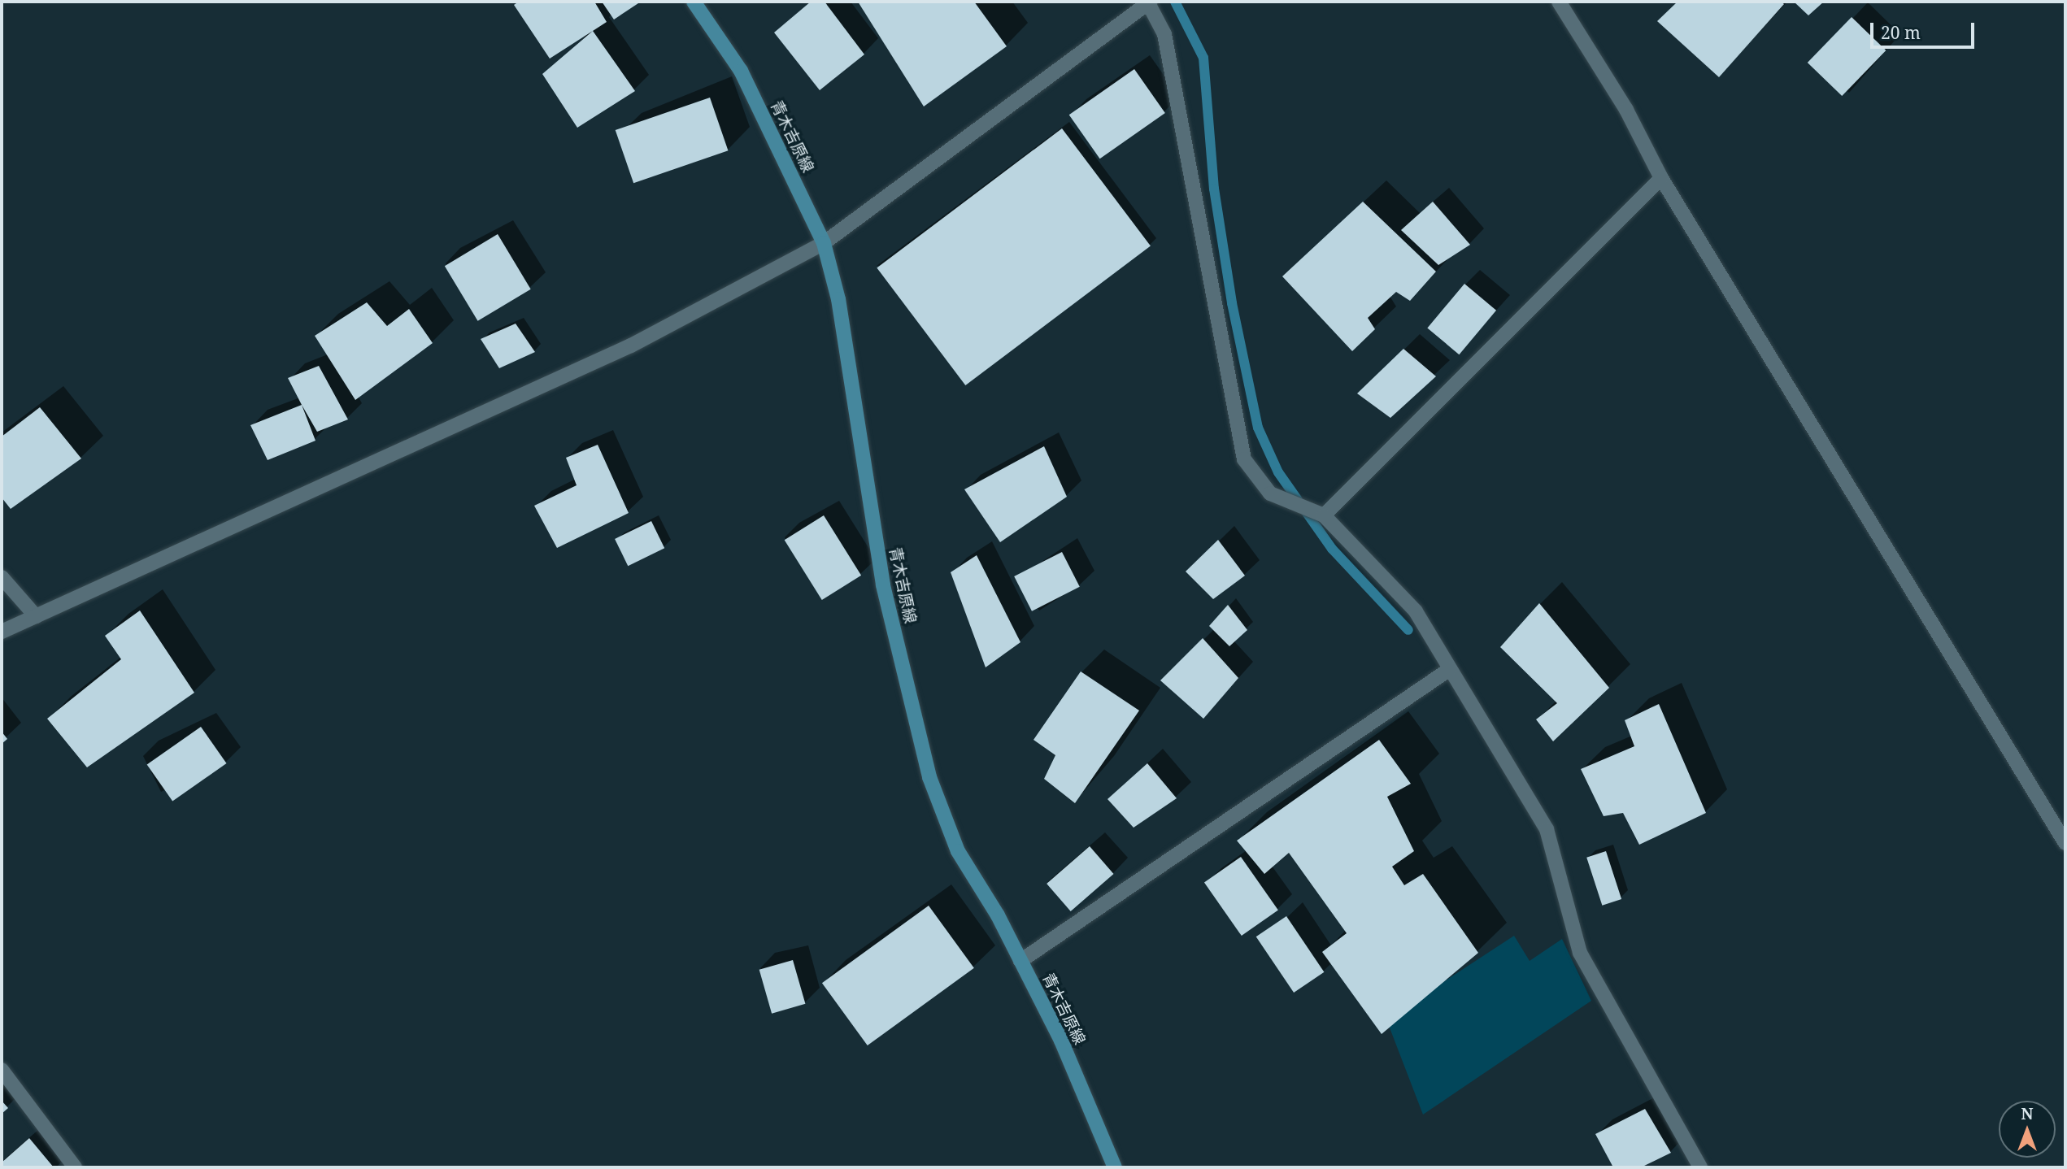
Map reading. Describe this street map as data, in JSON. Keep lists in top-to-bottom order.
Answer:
{
  "streets": {
    "main road": ["青木吉原線"]
  },
  "scale_bar": "20 m",
  "north": "top"
}
